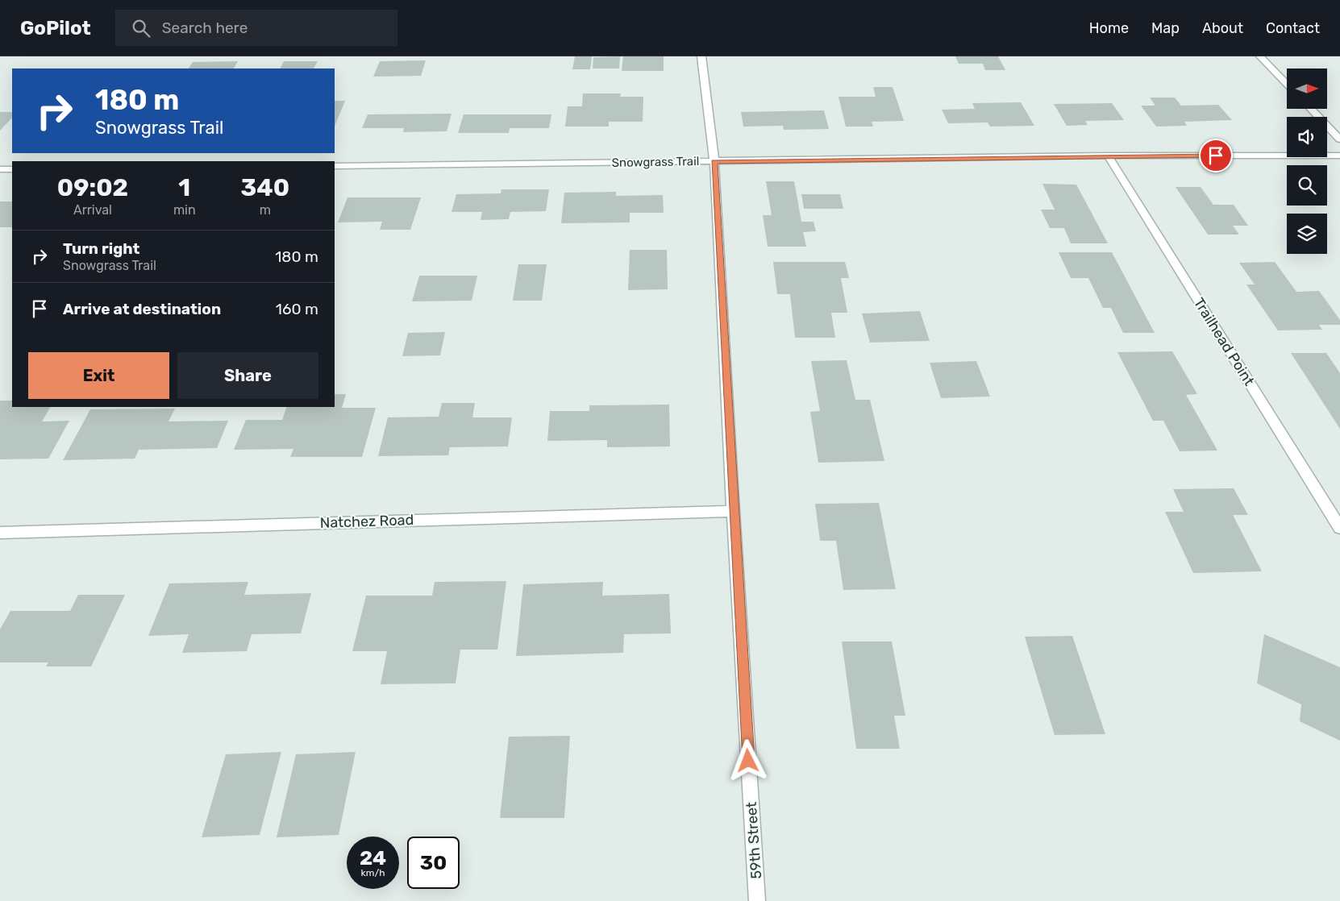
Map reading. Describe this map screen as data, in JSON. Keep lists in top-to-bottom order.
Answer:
{
  "streets": {
    "street": [
      "Snowgrass Trail",
      "Trailhead Point",
      "Natchez Road",
      "59th Street"
    ]
  },
  "crossings": [
    ["Snowgrass Trail", "Trailhead Point"],
    ["Snowgrass Trail", "59th Street"],
    ["Natchez Road", "59th Street"]
  ],
  "north": "right",
  "page": {
    "header": "GoPilot",
    "search": "Search here",
    "nav": [
      "Home",
      "Map",
      "About",
      "Contact"
    ],
    "turn": ["180 m", "Snowgrass Trail"],
    "eta": [
      "09:02",
      "Arrival",
      "1",
      "min",
      "340",
      "m"
    ],
    "list": [
      {
        "name": "Turn right",
        "note": "Snowgrass Trail",
        "value": "180 m"
      },
      {
        "name": "Arrive at destination",
        "value": "160 m"
      }
    ],
    "buttons": ["Exit", "Share"],
    "speed": "24 km/h",
    "limit": "30"
  }
}
